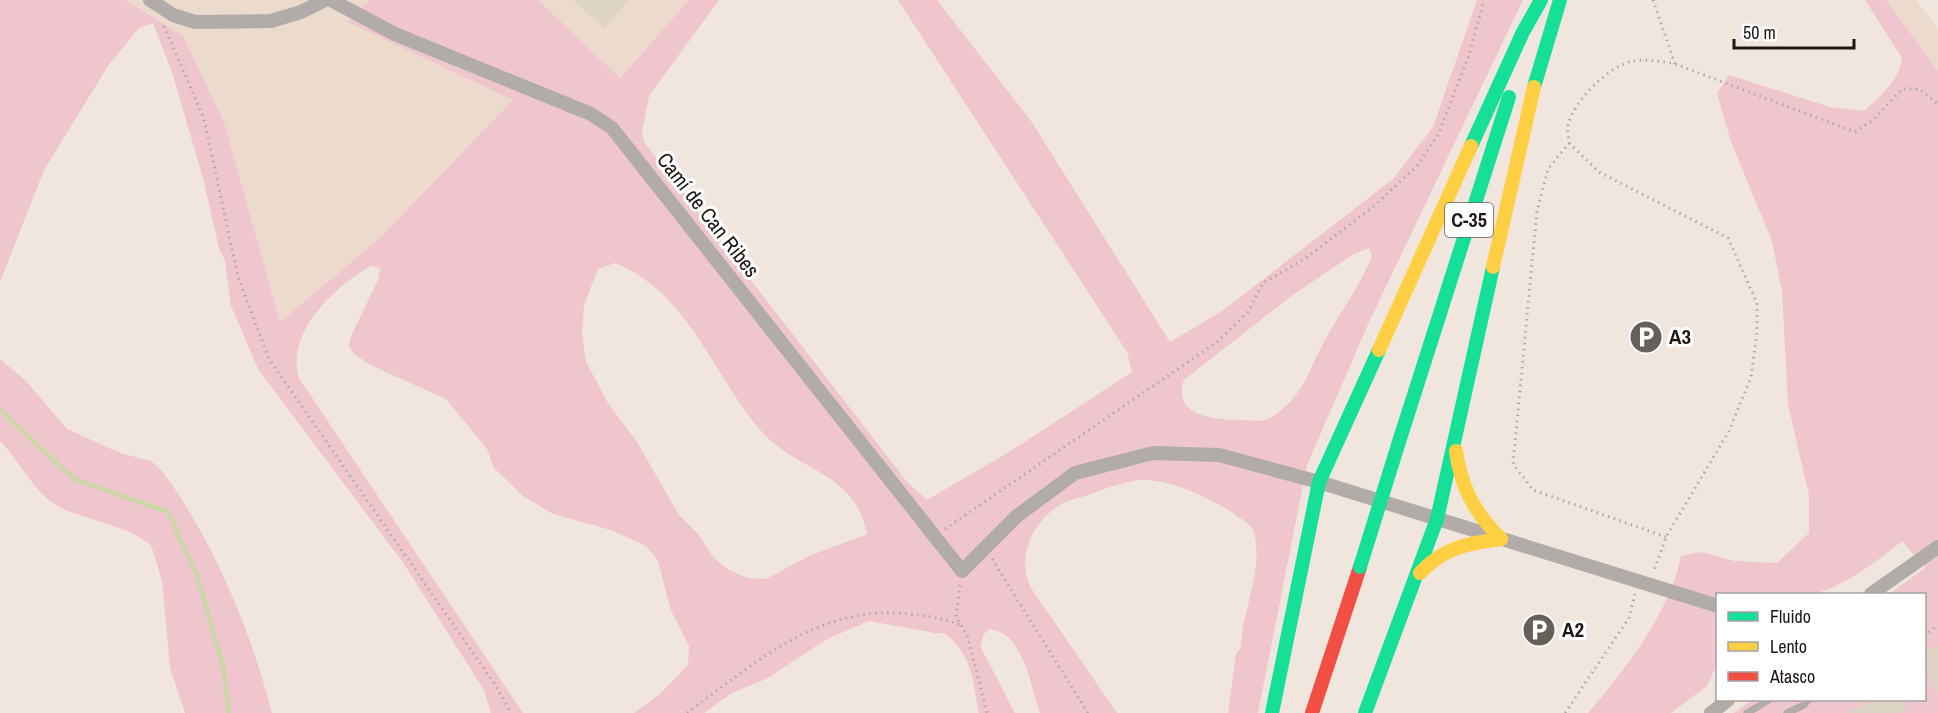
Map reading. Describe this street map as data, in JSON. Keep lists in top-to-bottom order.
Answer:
{
  "streets": {
    "highway": ["C-35"],
    "street": ["Camí de Can Ribes"]
  },
  "places": {
    "parking": ["A3", "A2"]
  },
  "legend": ["Fluido", "Lento", "Atasco"],
  "scale_bar": "50 m"
}
